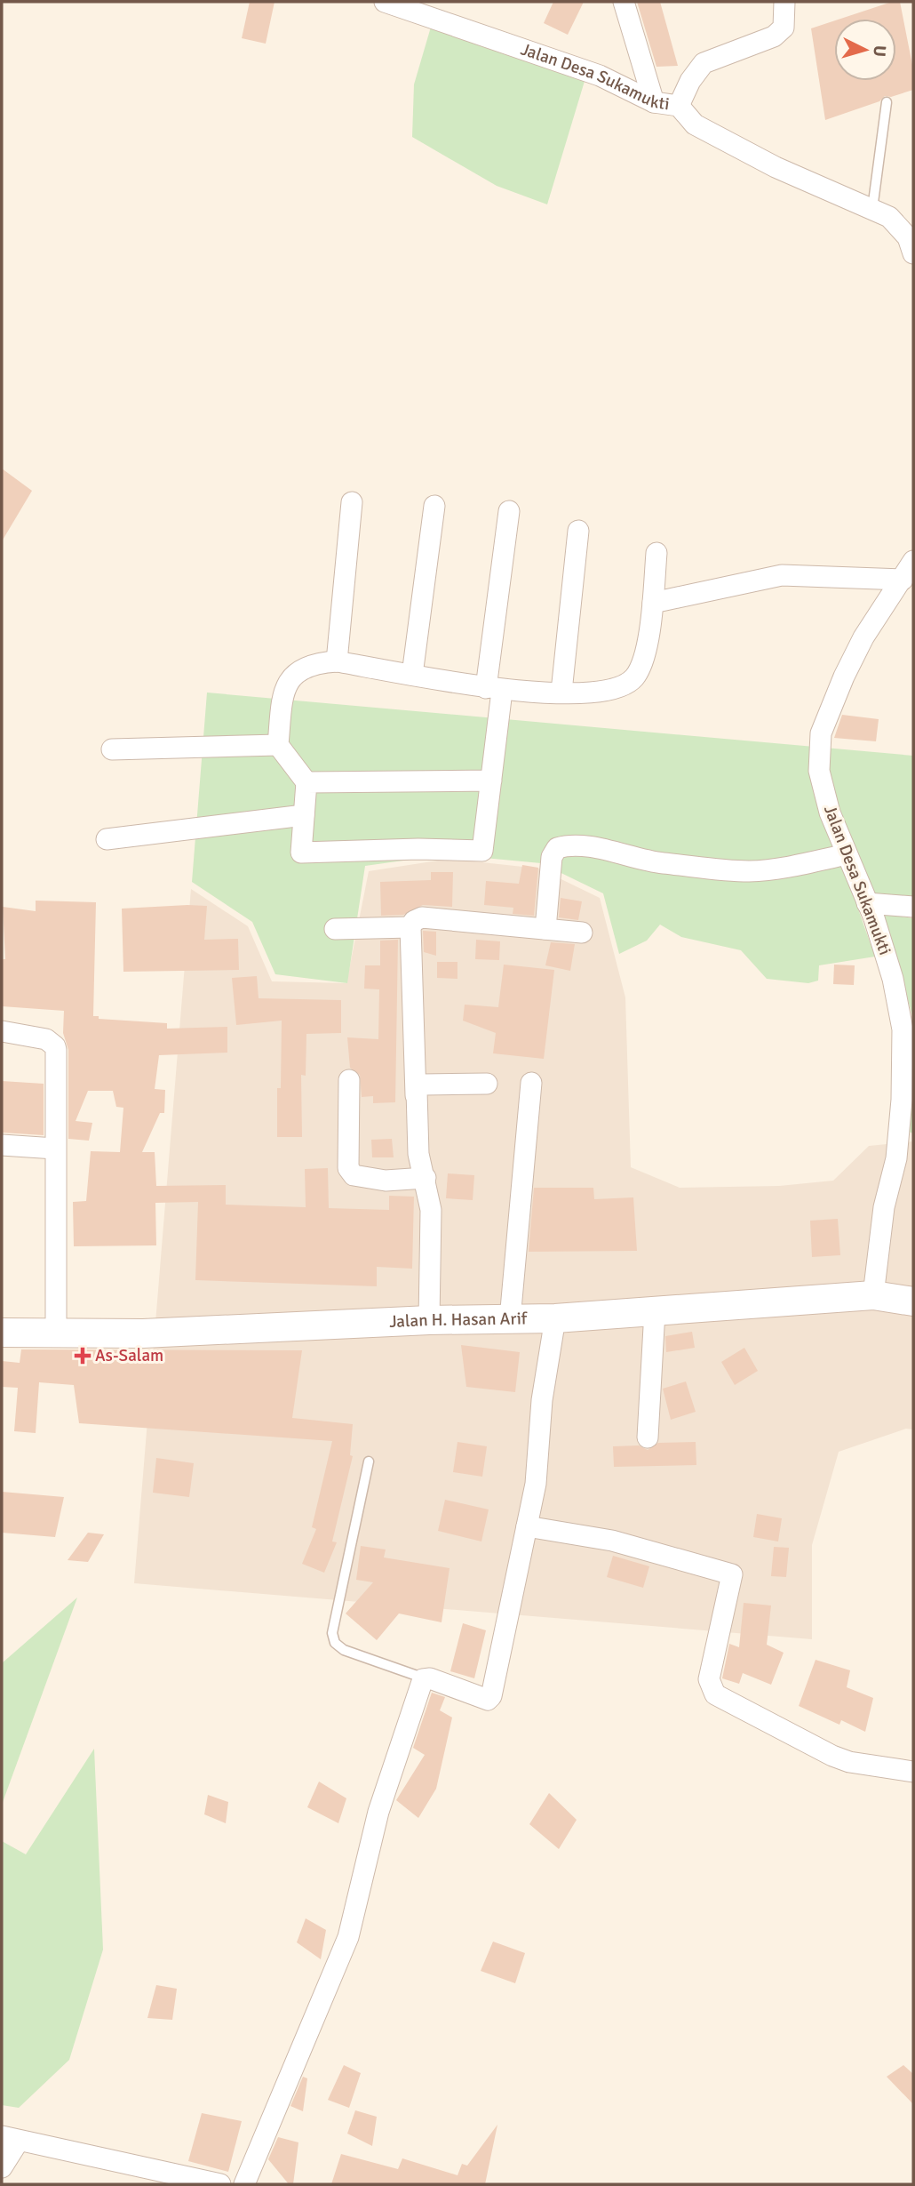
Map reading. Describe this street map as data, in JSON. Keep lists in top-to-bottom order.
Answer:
{
  "streets": {
    "main road": ["Jalan H. Hasan Arif"],
    "street": ["Jalan Desa Sukamukti"]
  },
  "crossings": [
    ["Jalan Desa Sukamukti", "Jalan H. Hasan Arif"]
  ],
  "places": {
    "health": ["As-Salam"]
  },
  "north": "right"
}
